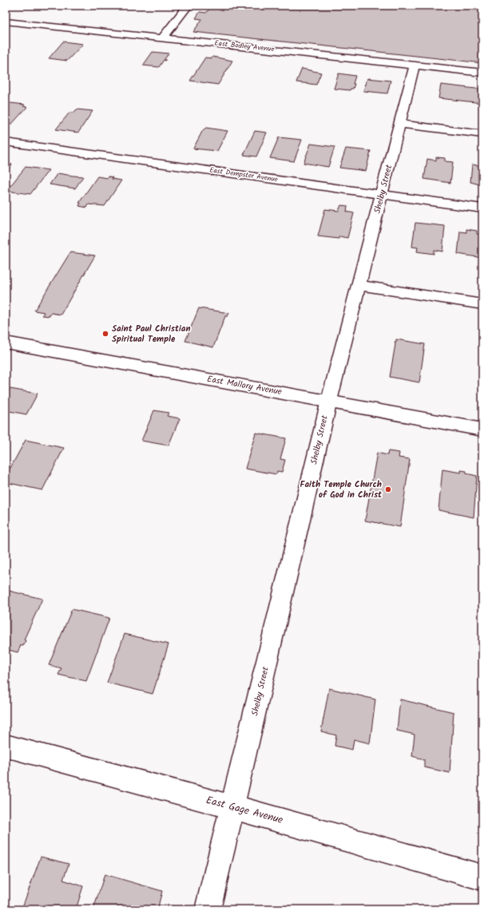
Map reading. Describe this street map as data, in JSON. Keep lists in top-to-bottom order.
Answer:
{
  "streets": {
    "street": [
      "East Bodley Avenue",
      "East Dempster Avenue",
      "Shelby Street",
      "East Mallory Avenue",
      "East Gage Avenue"
    ]
  },
  "crossings": [
    ["East Bodley Avenue", "Shelby Street"],
    ["East Dempster Avenue", "Shelby Street"],
    ["Shelby Street", "East Mallory Avenue"],
    ["Shelby Street", "East Gage Avenue"]
  ],
  "places": ["Saint Paul Christian Spiritual Temple", "Faith Temple Church of God in Christ"]
}
